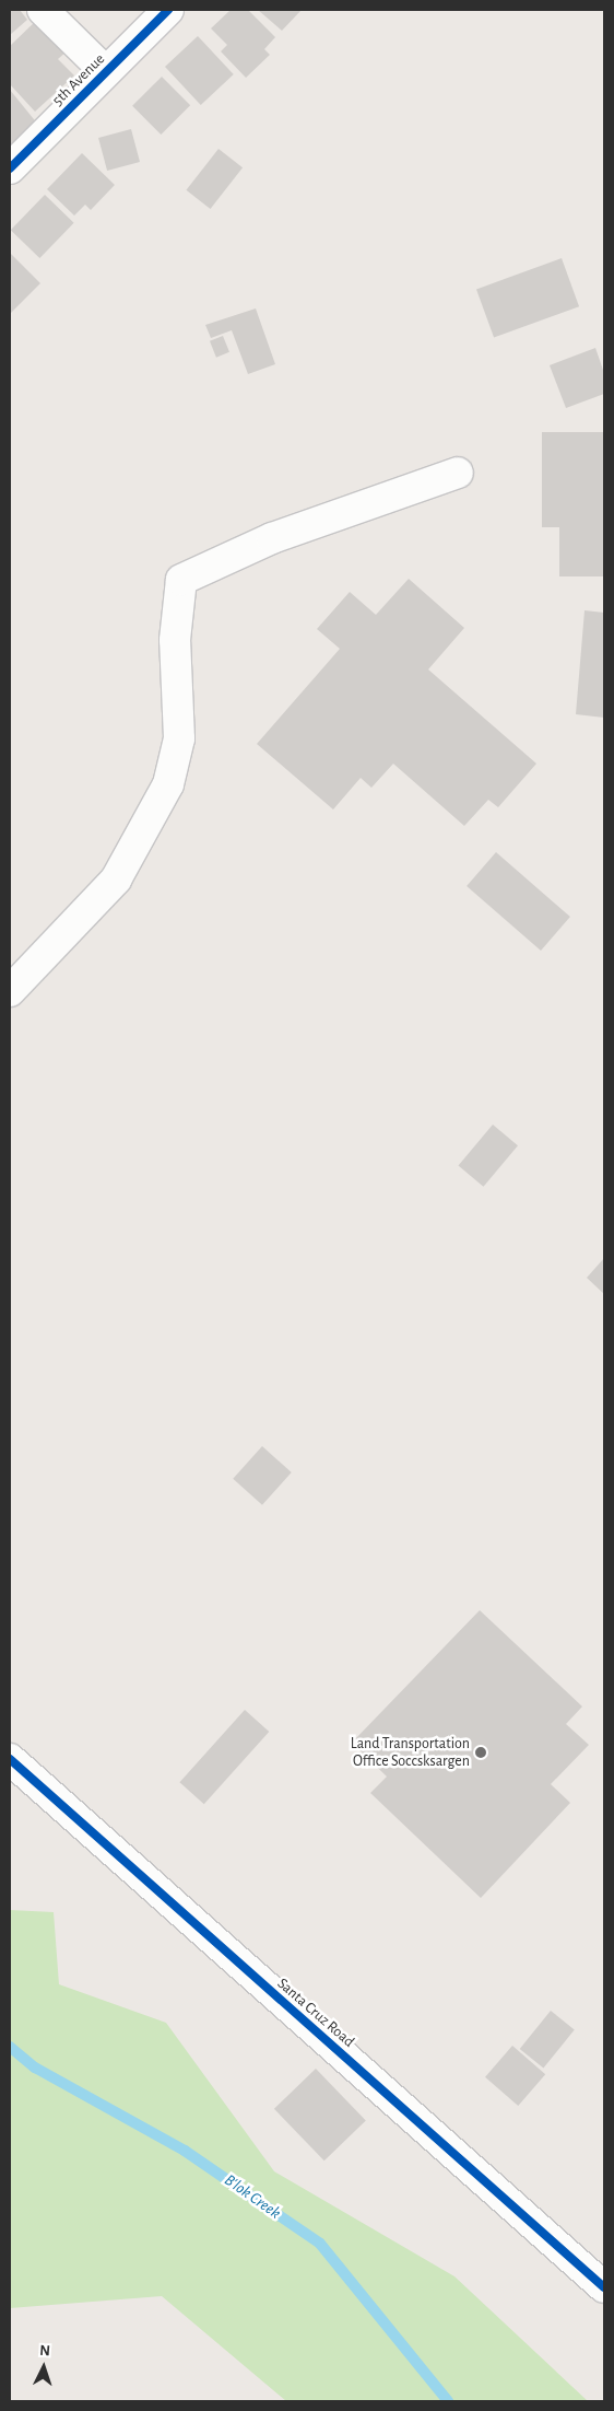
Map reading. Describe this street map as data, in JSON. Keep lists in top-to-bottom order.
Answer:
{
  "streets": {
    "street": ["5th Avenue", "Santa Cruz Road"]
  },
  "water": ["B'lok Creek"],
  "places": ["Land Transportation Office Soccsksargen"],
  "north": "top"
}
